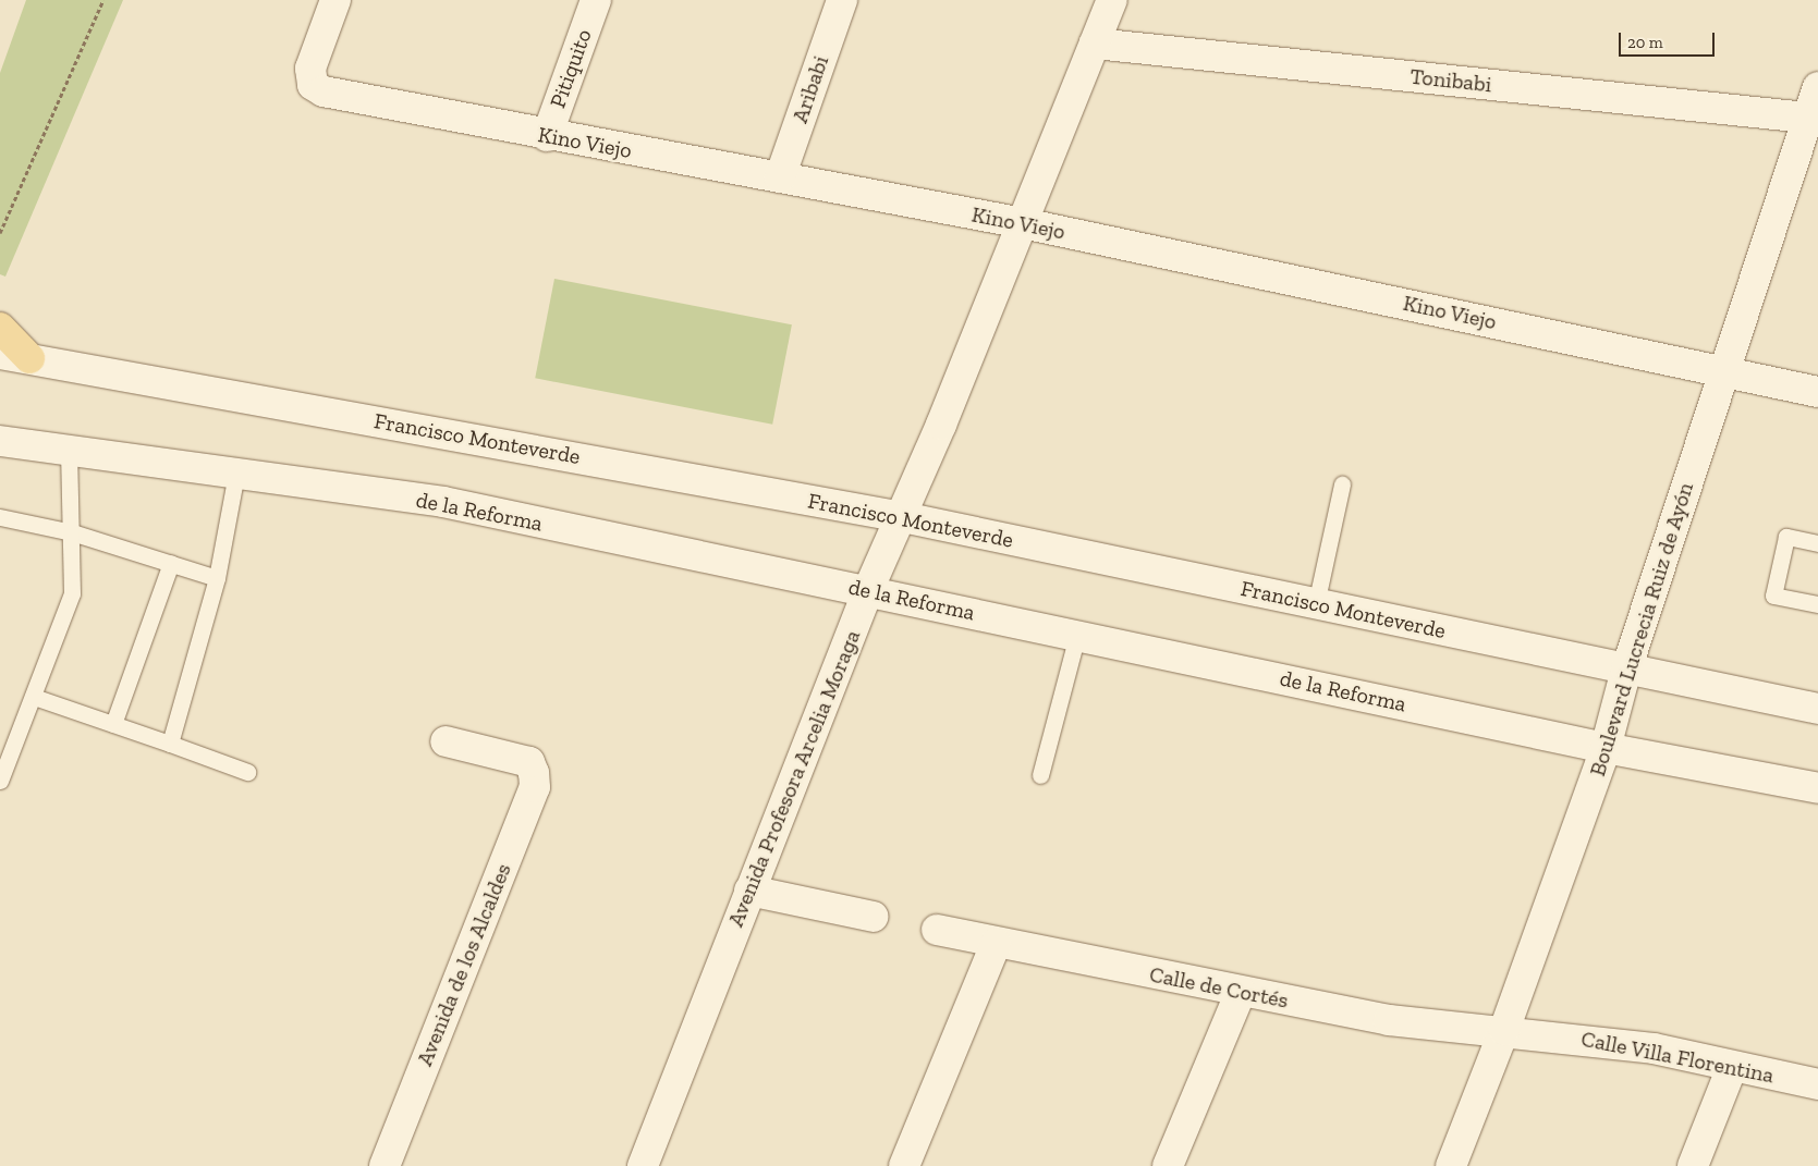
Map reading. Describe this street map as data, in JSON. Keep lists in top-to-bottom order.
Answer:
{
  "streets": {
    "street": [
      "Pitiquito",
      "Tonibabi",
      "Aribabi",
      "Kino Viejo",
      "Francisco Monteverde",
      "de la Reforma",
      "Boulevard Lucrecia Ruiz de Ayón",
      "Avenida Profesora Arcelia Moraga",
      "Avenida de los Alcaldes",
      "Calle de Cortés",
      "Calle Villa Florentina"
    ]
  },
  "crossings": [
    ["Pitiquito", "Kino Viejo"],
    ["Tonibabi", "Boulevard Lucrecia Ruiz de Ayón"],
    ["Tonibabi", "Avenida Profesora Arcelia Moraga"],
    ["Aribabi", "Kino Viejo"],
    ["Kino Viejo", "Boulevard Lucrecia Ruiz de Ayón"],
    ["Kino Viejo", "Avenida Profesora Arcelia Moraga"],
    ["Francisco Monteverde", "Boulevard Lucrecia Ruiz de Ayón"],
    ["Francisco Monteverde", "Avenida Profesora Arcelia Moraga"],
    ["de la Reforma", "Boulevard Lucrecia Ruiz de Ayón"],
    ["de la Reforma", "Avenida Profesora Arcelia Moraga"],
    ["Boulevard Lucrecia Ruiz de Ayón", "Calle de Cortés"],
    ["Boulevard Lucrecia Ruiz de Ayón", "Calle Villa Florentina"],
    ["Calle de Cortés", "Calle Villa Florentina"]
  ],
  "scale_bar": "20 m"
}
